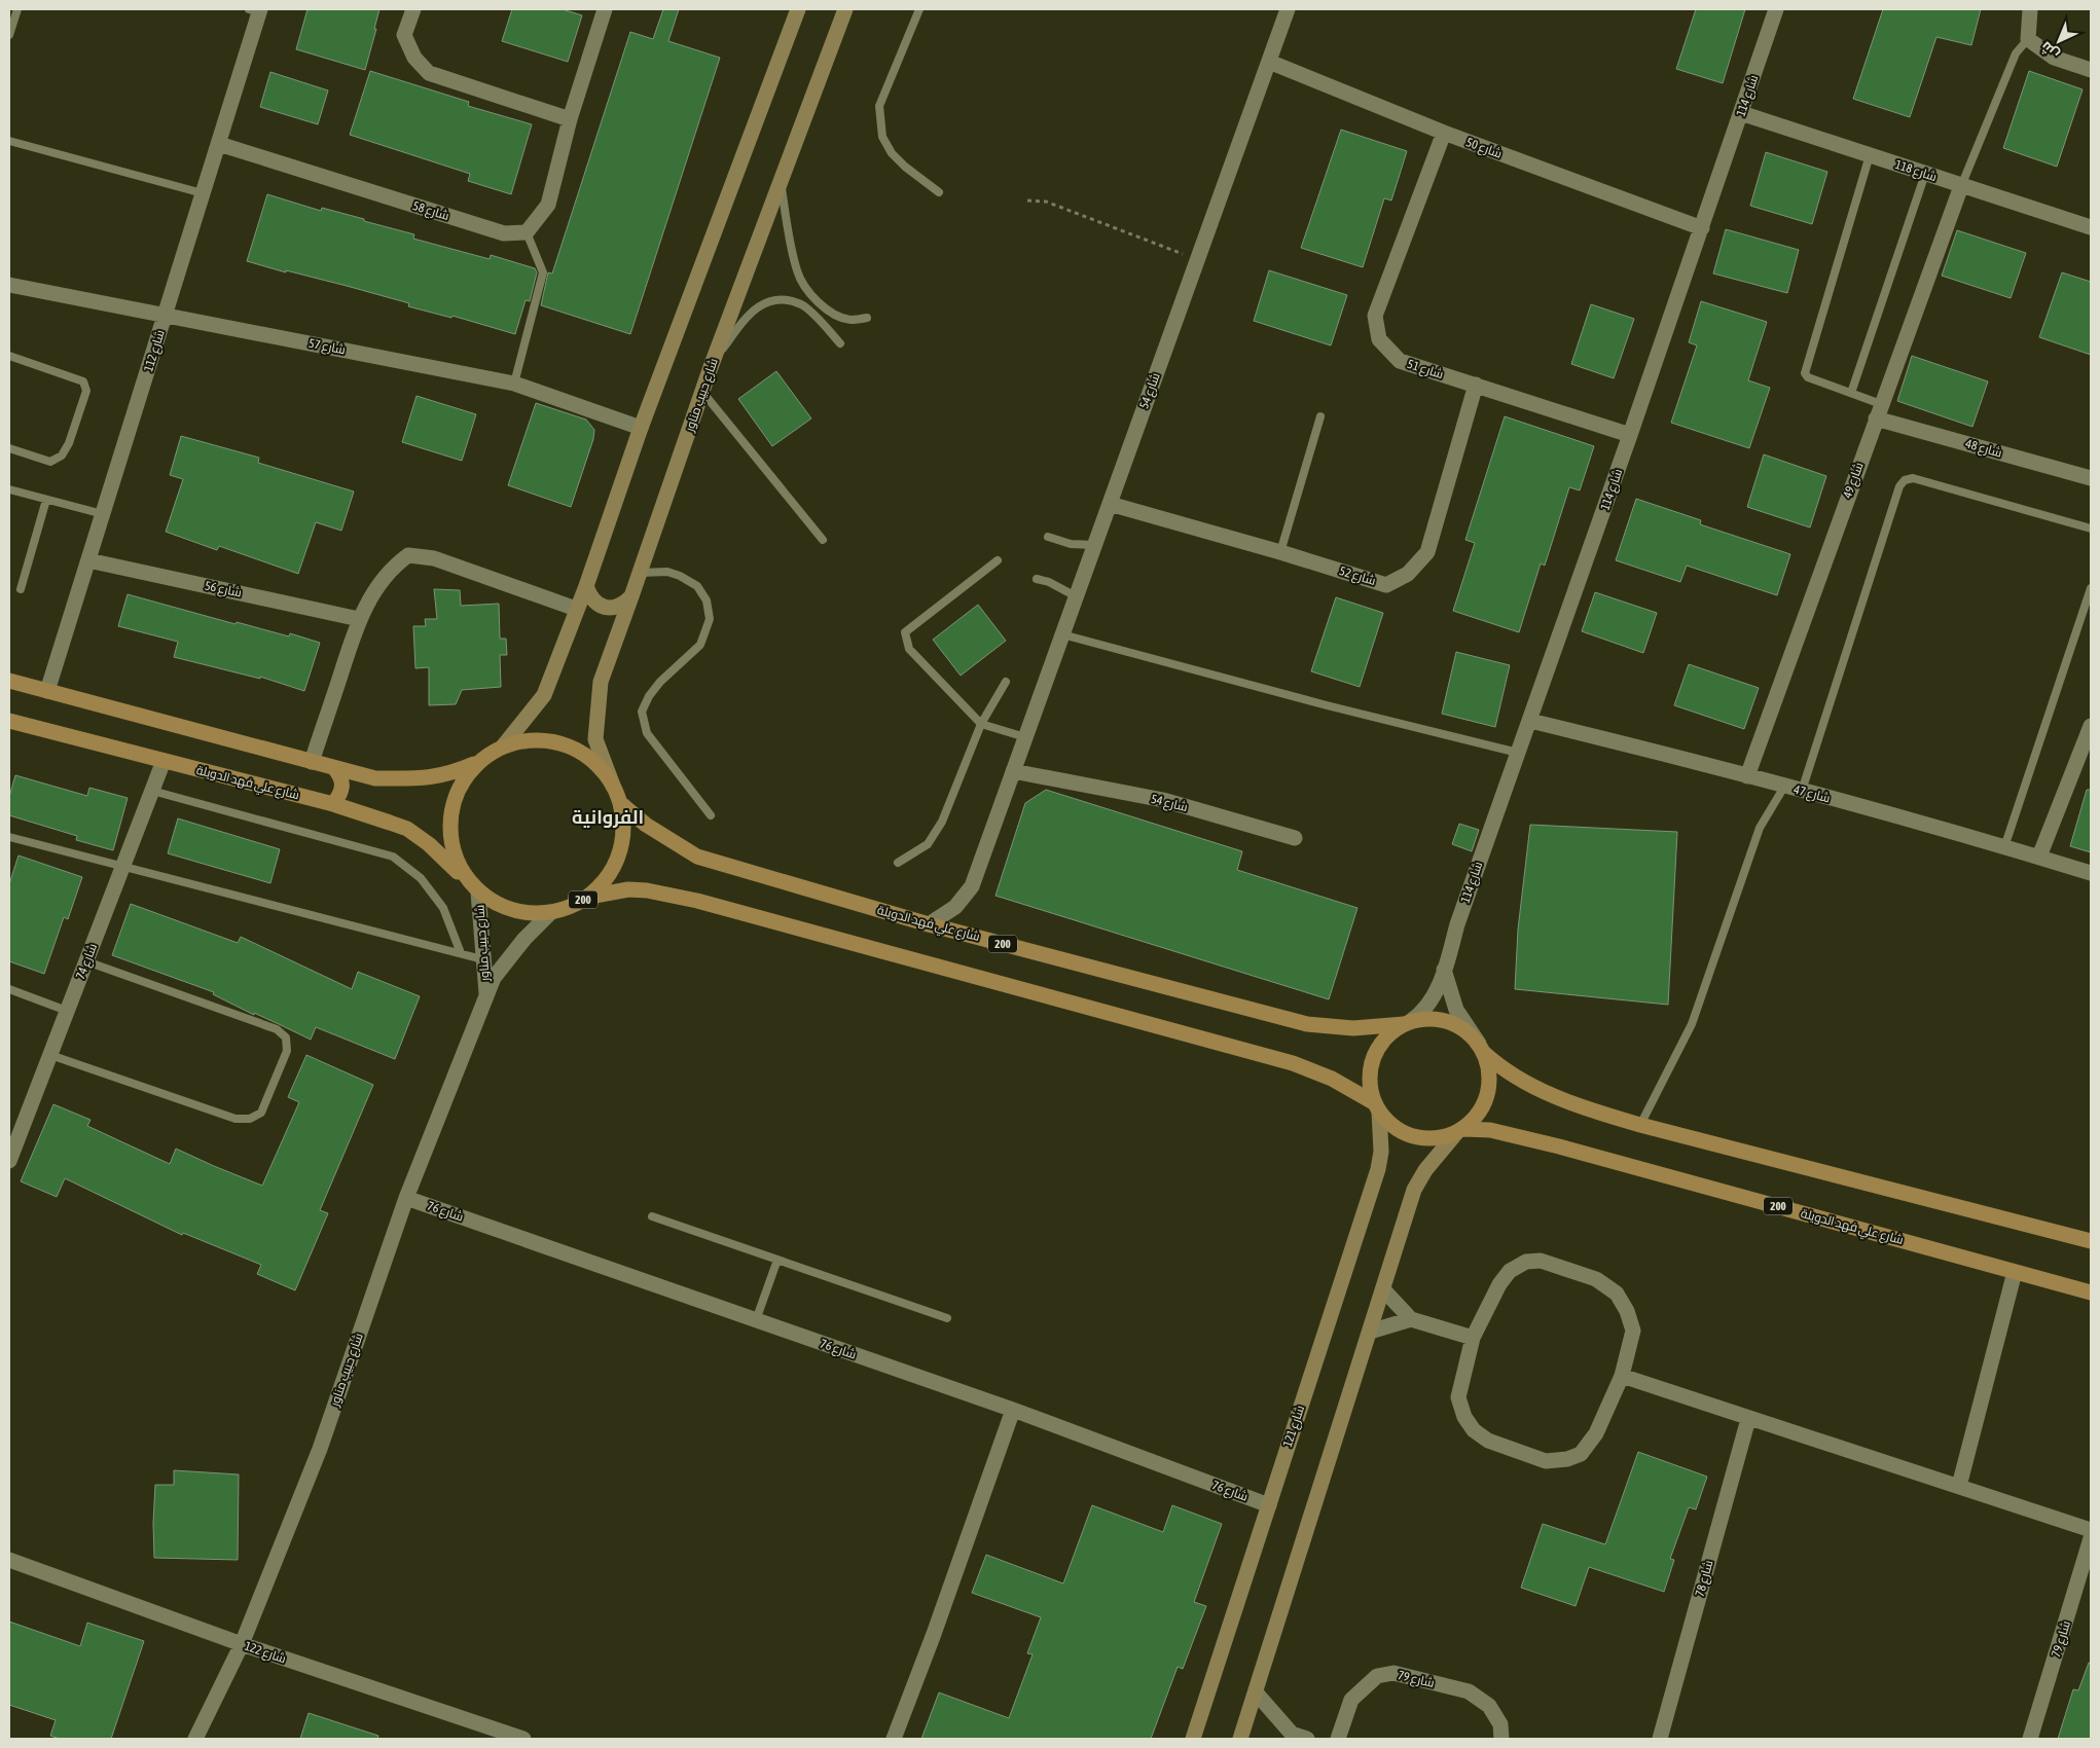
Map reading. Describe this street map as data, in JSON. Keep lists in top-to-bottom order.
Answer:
{
  "streets": {
    "main road": ["شارع علي فهد الدويلة", "200"],
    "street": [
      "شارع 114",
      "شارع 50",
      "شارع 118",
      "شارع 58",
      "شارع 57",
      "شارع 112",
      "شارع 51",
      "شارع 54",
      "شارع حبيب مناور",
      "شارع 48",
      "شارع 49",
      "شارع 52",
      "شارع 56",
      "شارع 47",
      "شارع 74",
      "شارع 76",
      "شارع 121",
      "شارع 78",
      "شارع 79",
      "شارع 122"
    ]
  },
  "crossings": [
    ["شارع 114", "شارع 50"],
    ["شارع 114", "شارع 118"],
    ["شارع 114", "شارع 51"],
    ["شارع 114", "شارع علي فهد الدويلة"],
    ["شارع 114", "شارع 47"],
    ["شارع 114", "200"],
    ["شارع 114", "شارع 121"],
    ["شارع 50", "شارع 51"],
    ["شارع 50", "شارع 54"],
    ["شارع 118", "شارع 49"],
    ["شارع 58", "شارع 112"],
    ["شارع 57", "شارع 112"],
    ["شارع 112", "شارع 56"],
    ["شارع 112", "200"],
    ["شارع 51", "شارع 52"],
    ["شارع 54", "شارع 52"],
    ["شارع 54", "شارع علي فهد الدويلة"],
    ["شارع حبيب مناور", "شارع علي فهد الدويلة"],
    ["شارع حبيب مناور", "200"],
    ["شارع حبيب مناور", "شارع 76"],
    ["شارع حبيب مناور", "شارع 122"],
    ["شارع 48", "شارع 49"],
    ["شارع 49", "شارع 47"],
    ["شارع علي فهد الدويلة", "200"],
    ["شارع علي فهد الدويلة", "شارع 74"],
    ["شارع علي فهد الدويلة", "شارع 121"],
    ["200", "شارع 121"],
    ["شارع 76", "شارع 121"]
  ],
  "districts": ["الفروانية"],
  "north": "bottom left"
}
